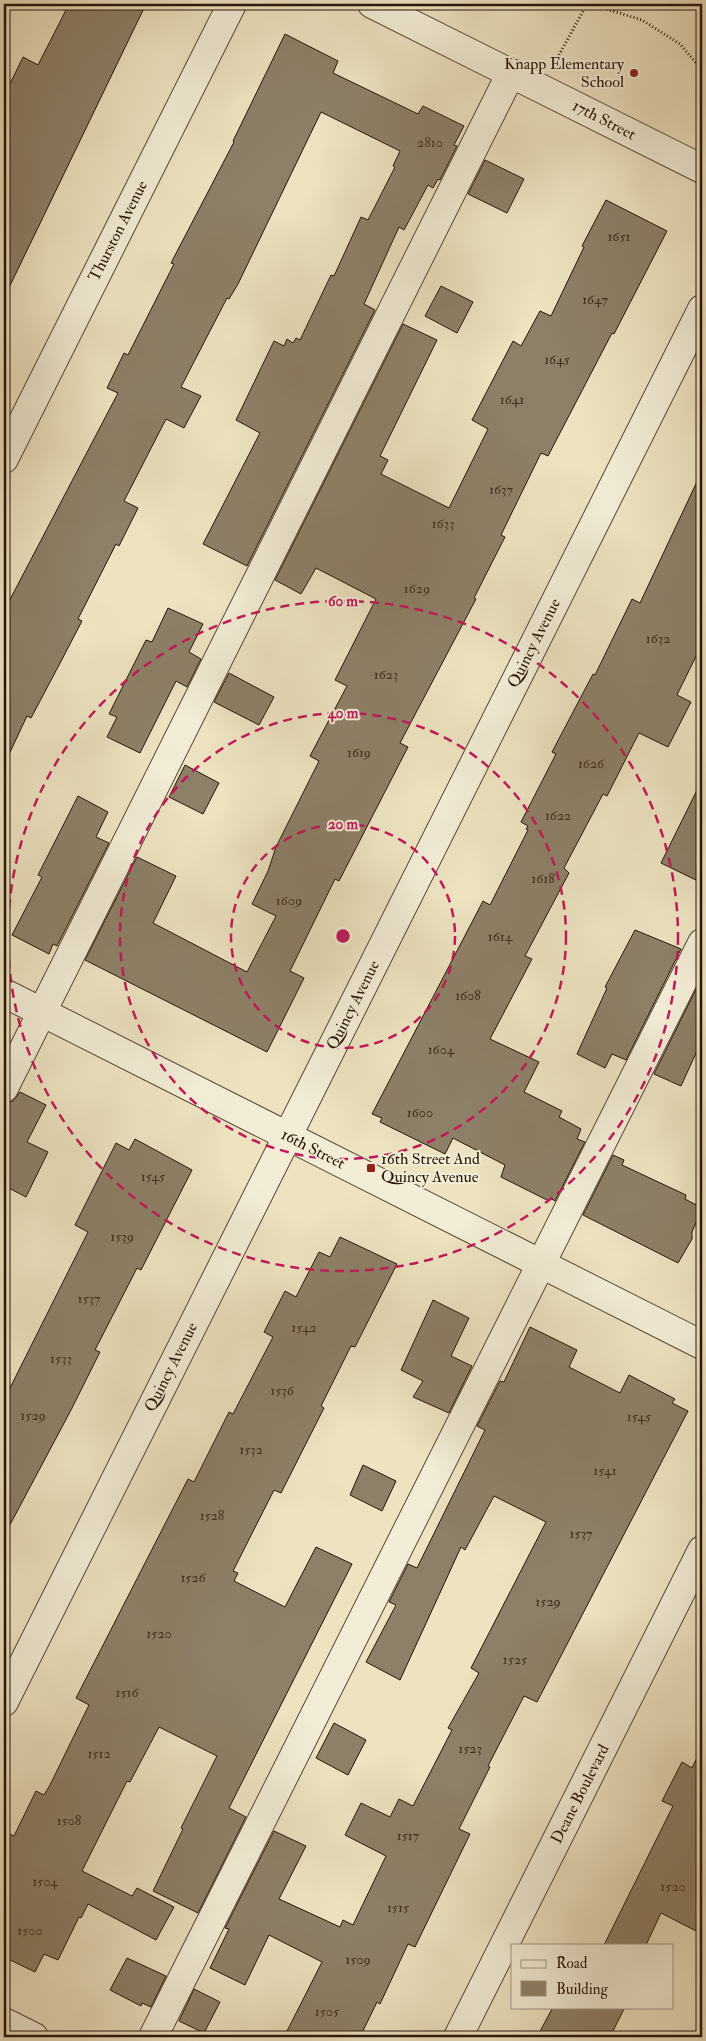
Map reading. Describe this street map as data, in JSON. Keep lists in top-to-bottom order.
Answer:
{
  "streets": {
    "street": [
      "17th Street",
      "Thurston Avenue",
      "Quincy Avenue",
      "16th Street",
      "Deane Boulevard"
    ]
  },
  "crossings": [
    ["Quincy Avenue", "16th Street"]
  ],
  "places": {
    "other": ["Knapp Elementary School"],
    "transit": ["16th Street And Quincy Avenue"]
  },
  "house_numbers": [
    "2810",
    "1651",
    "1647",
    "1645",
    "1641",
    "1637",
    "1633",
    "1629",
    "1632",
    "1623",
    "1619",
    "1626",
    "1622",
    "1618",
    "1609",
    "1614",
    "1608",
    "1604",
    "1600",
    "1545",
    "1539",
    "1537",
    "1542",
    "1533",
    "1536",
    "1529",
    "1545",
    "1532",
    "1541",
    "1528",
    "1537",
    "1526",
    "1529",
    "1520",
    "1525",
    "1516",
    "1523",
    "1512",
    "1508",
    "1517",
    "1504",
    "1520",
    "1515",
    "1500",
    "1509",
    "1505"
  ],
  "legend": ["Road", "Building"],
  "rings": ["60 m", "40 m", "20 m"]
}
